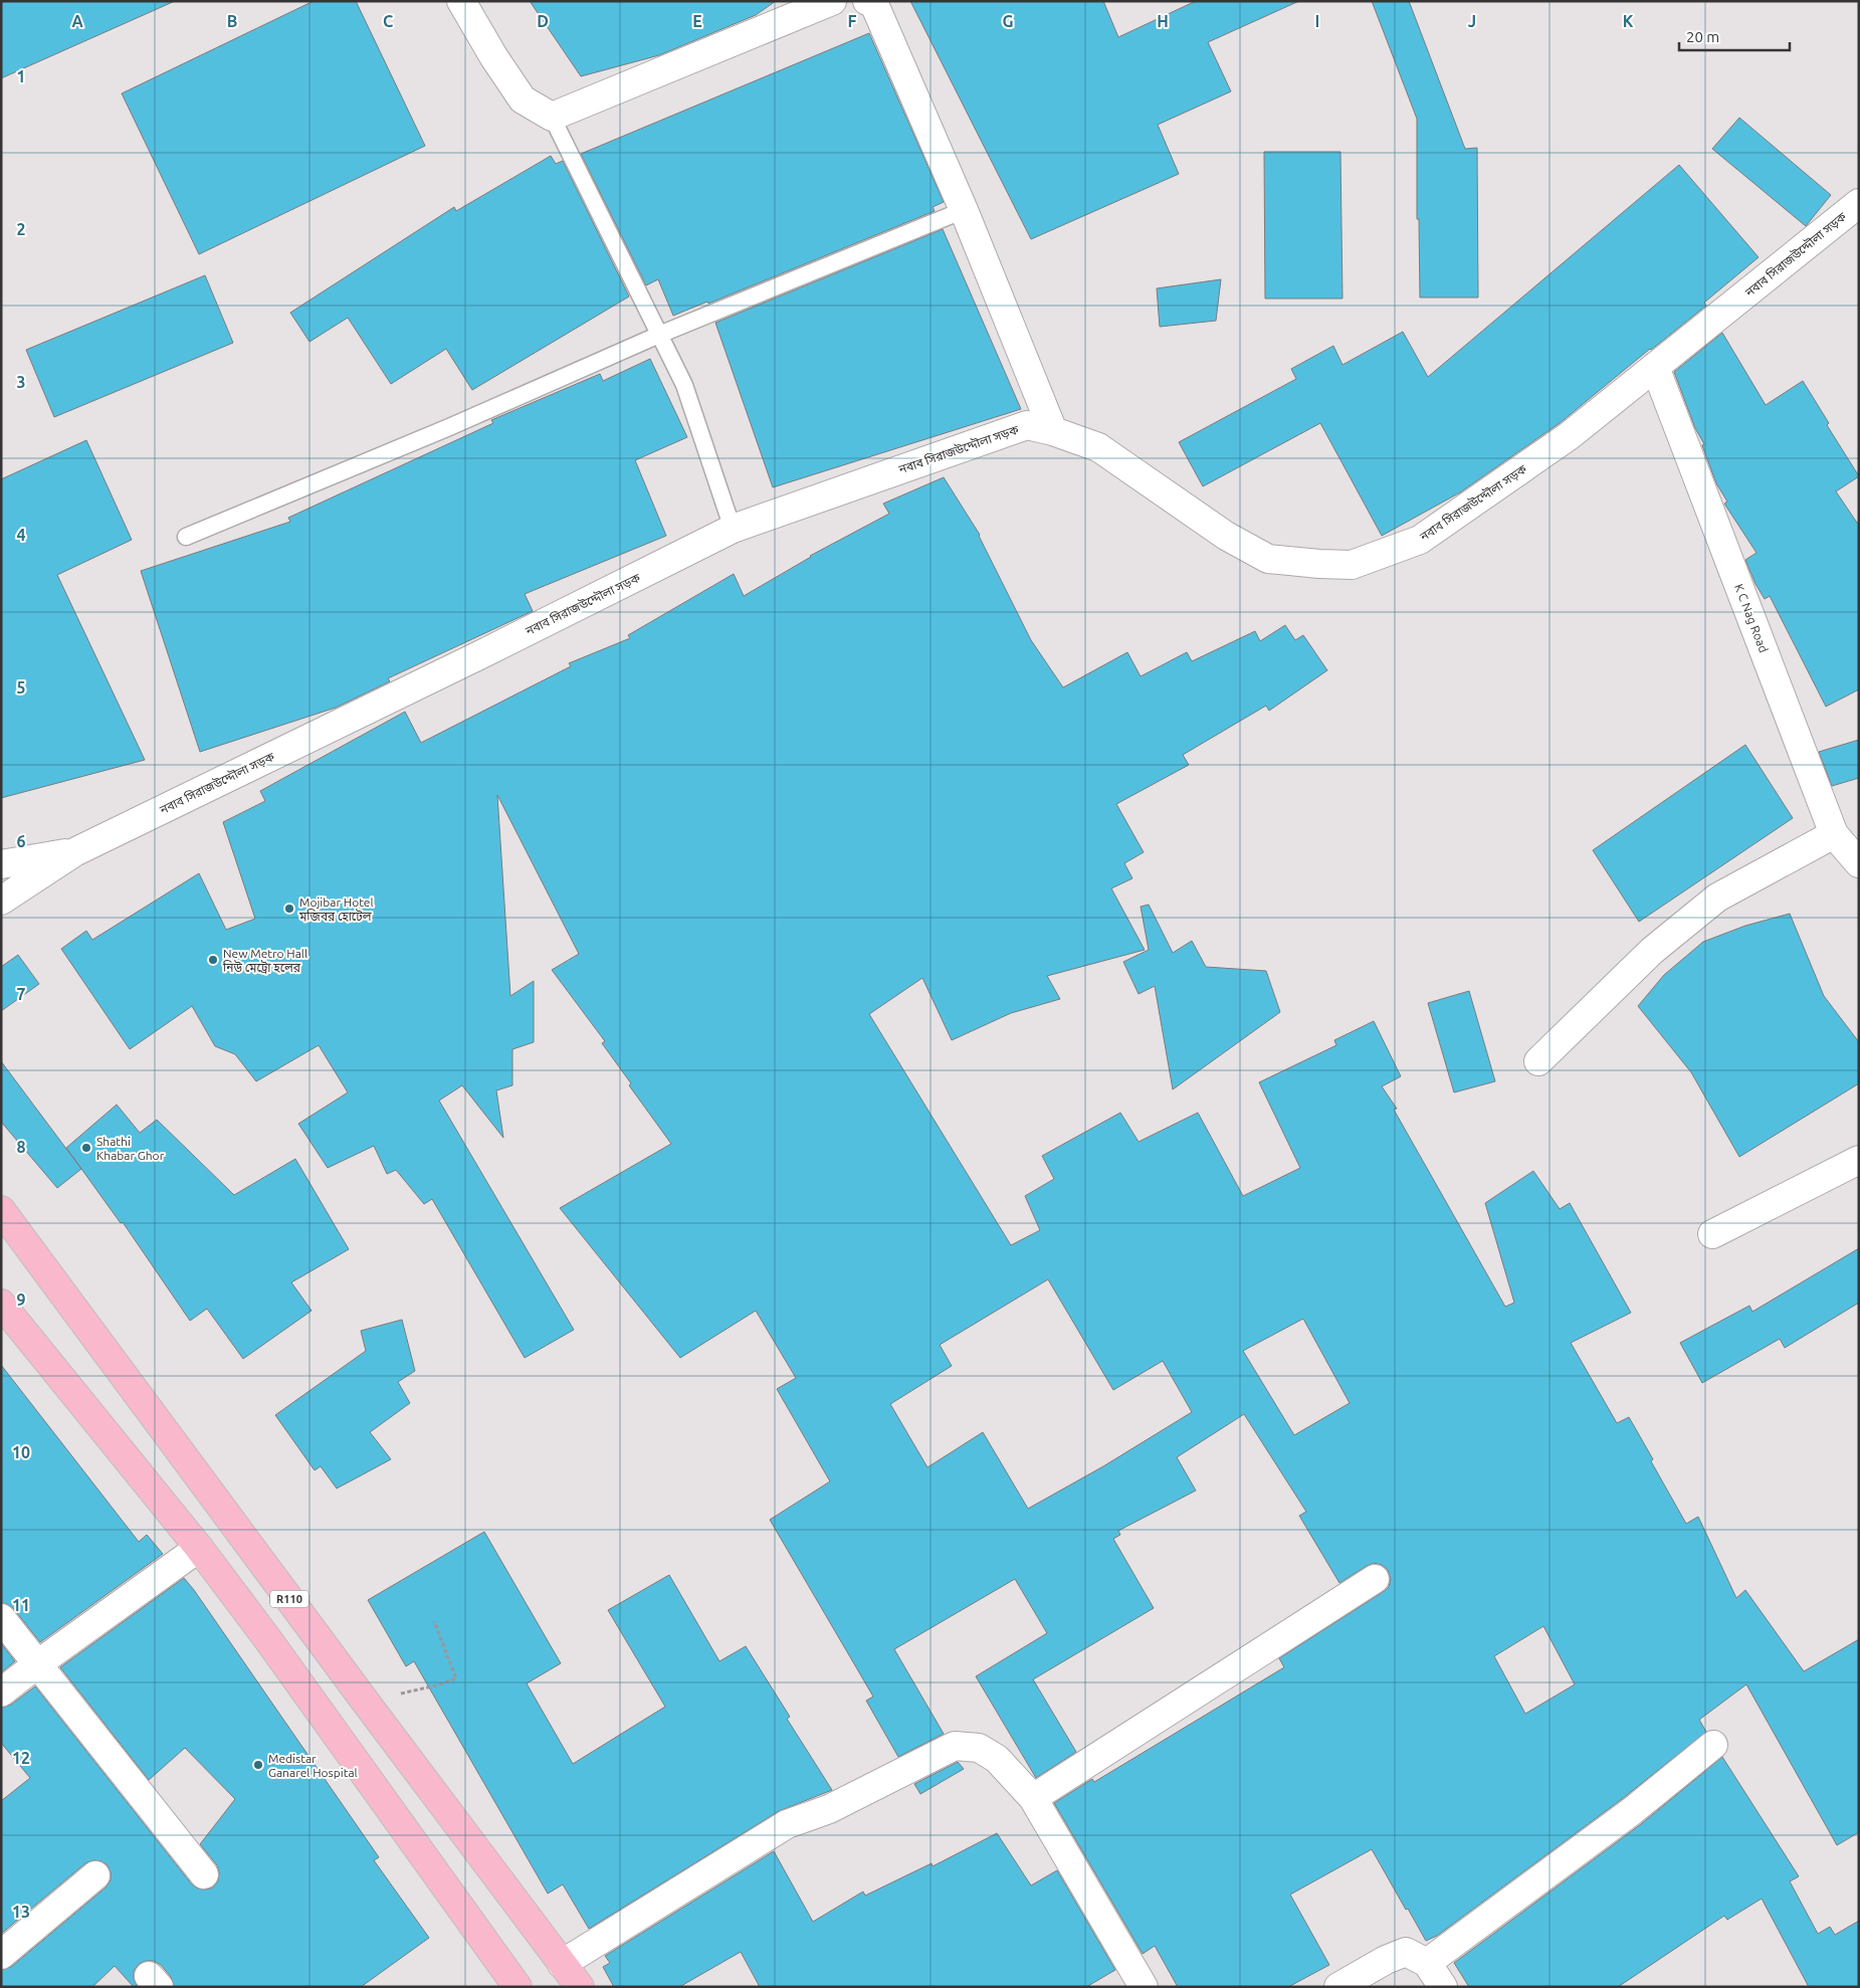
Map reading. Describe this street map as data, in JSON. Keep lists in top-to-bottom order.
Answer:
{
  "streets": {
    "main road": ["R110"],
    "street": ["নবাব সিরাজউদ্দৌলা সড়ক", "K C Nag Road"]
  },
  "crossings": [
    ["নবাব সিরাজউদ্দৌলা সড়ক", "K C Nag Road"]
  ],
  "places": [
    "Mojibar Hotel মজিবর হোটেল",
    "New Metro Hall নিউ মেট্রো হলের",
    "Shathi Khabar Ghor",
    "Medistar Ganarel Hospital"
  ],
  "scale_bar": "20 m",
  "grid": {
    "columns": [
      "A",
      "B",
      "C",
      "D",
      "E",
      "F",
      "G",
      "H",
      "I",
      "J",
      "K"
    ],
    "rows": [
      "1",
      "2",
      "3",
      "4",
      "5",
      "6",
      "7",
      "8",
      "9",
      "10",
      "11",
      "12",
      "13"
    ]
  }
}
